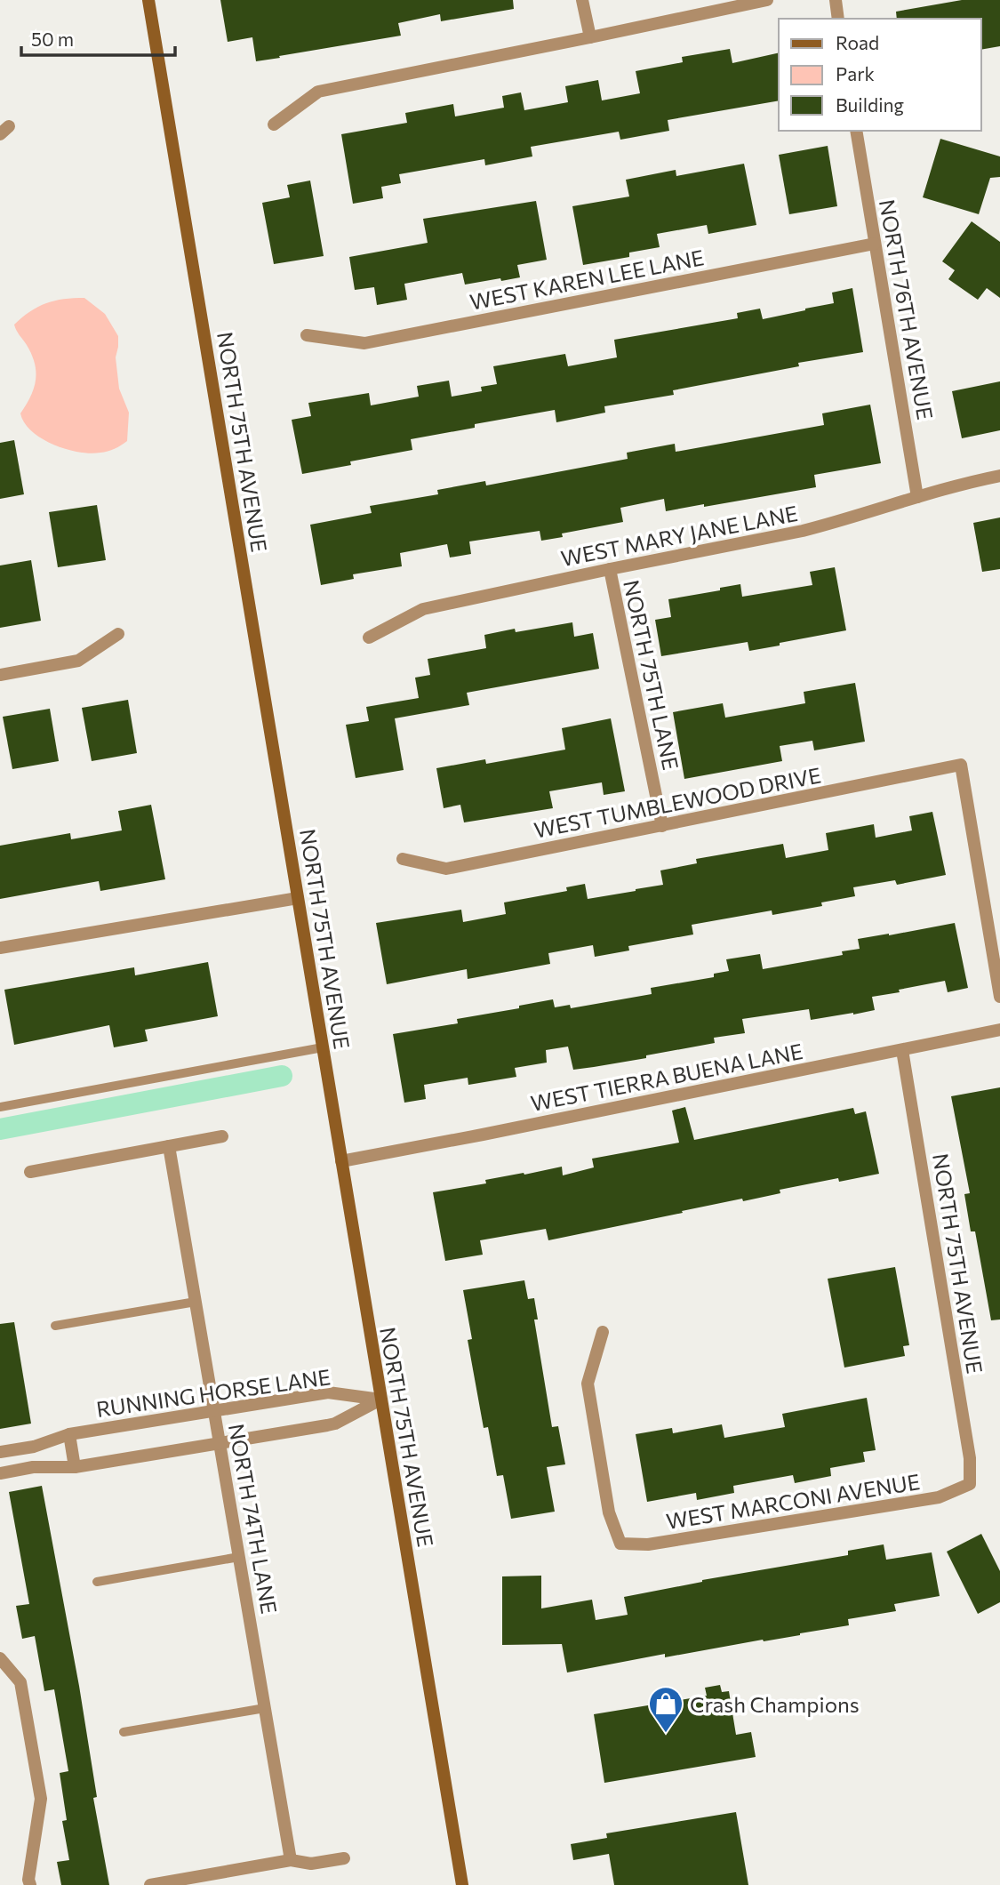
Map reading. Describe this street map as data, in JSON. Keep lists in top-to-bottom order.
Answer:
{
  "streets": {
    "main road": ["NORTH 75TH AVENUE"],
    "street": [
      "WEST KAREN LEE LANE",
      "NORTH 76TH AVENUE",
      "WEST MARY JANE LANE",
      "NORTH 75TH LANE",
      "WEST TUMBLEWOOD DRIVE",
      "WEST TIERRA BUENA LANE",
      "RUNNING HORSE LANE",
      "WEST MARCONI AVENUE",
      "NORTH 74TH LANE"
    ]
  },
  "crossings": [
    ["WEST KAREN LEE LANE", "NORTH 76TH AVENUE"],
    ["NORTH 76TH AVENUE", "WEST MARY JANE LANE"],
    ["NORTH 75TH AVENUE", "WEST TIERRA BUENA LANE"],
    ["NORTH 75TH AVENUE", "RUNNING HORSE LANE"],
    ["NORTH 75TH AVENUE", "WEST MARCONI AVENUE"],
    ["WEST MARY JANE LANE", "NORTH 75TH LANE"],
    ["NORTH 75TH LANE", "WEST TUMBLEWOOD DRIVE"],
    ["RUNNING HORSE LANE", "NORTH 74TH LANE"]
  ],
  "places": {
    "shop": ["Crash Champions"]
  },
  "legend": ["Road", "Park", "Building"],
  "scale_bar": "50 m"
}
